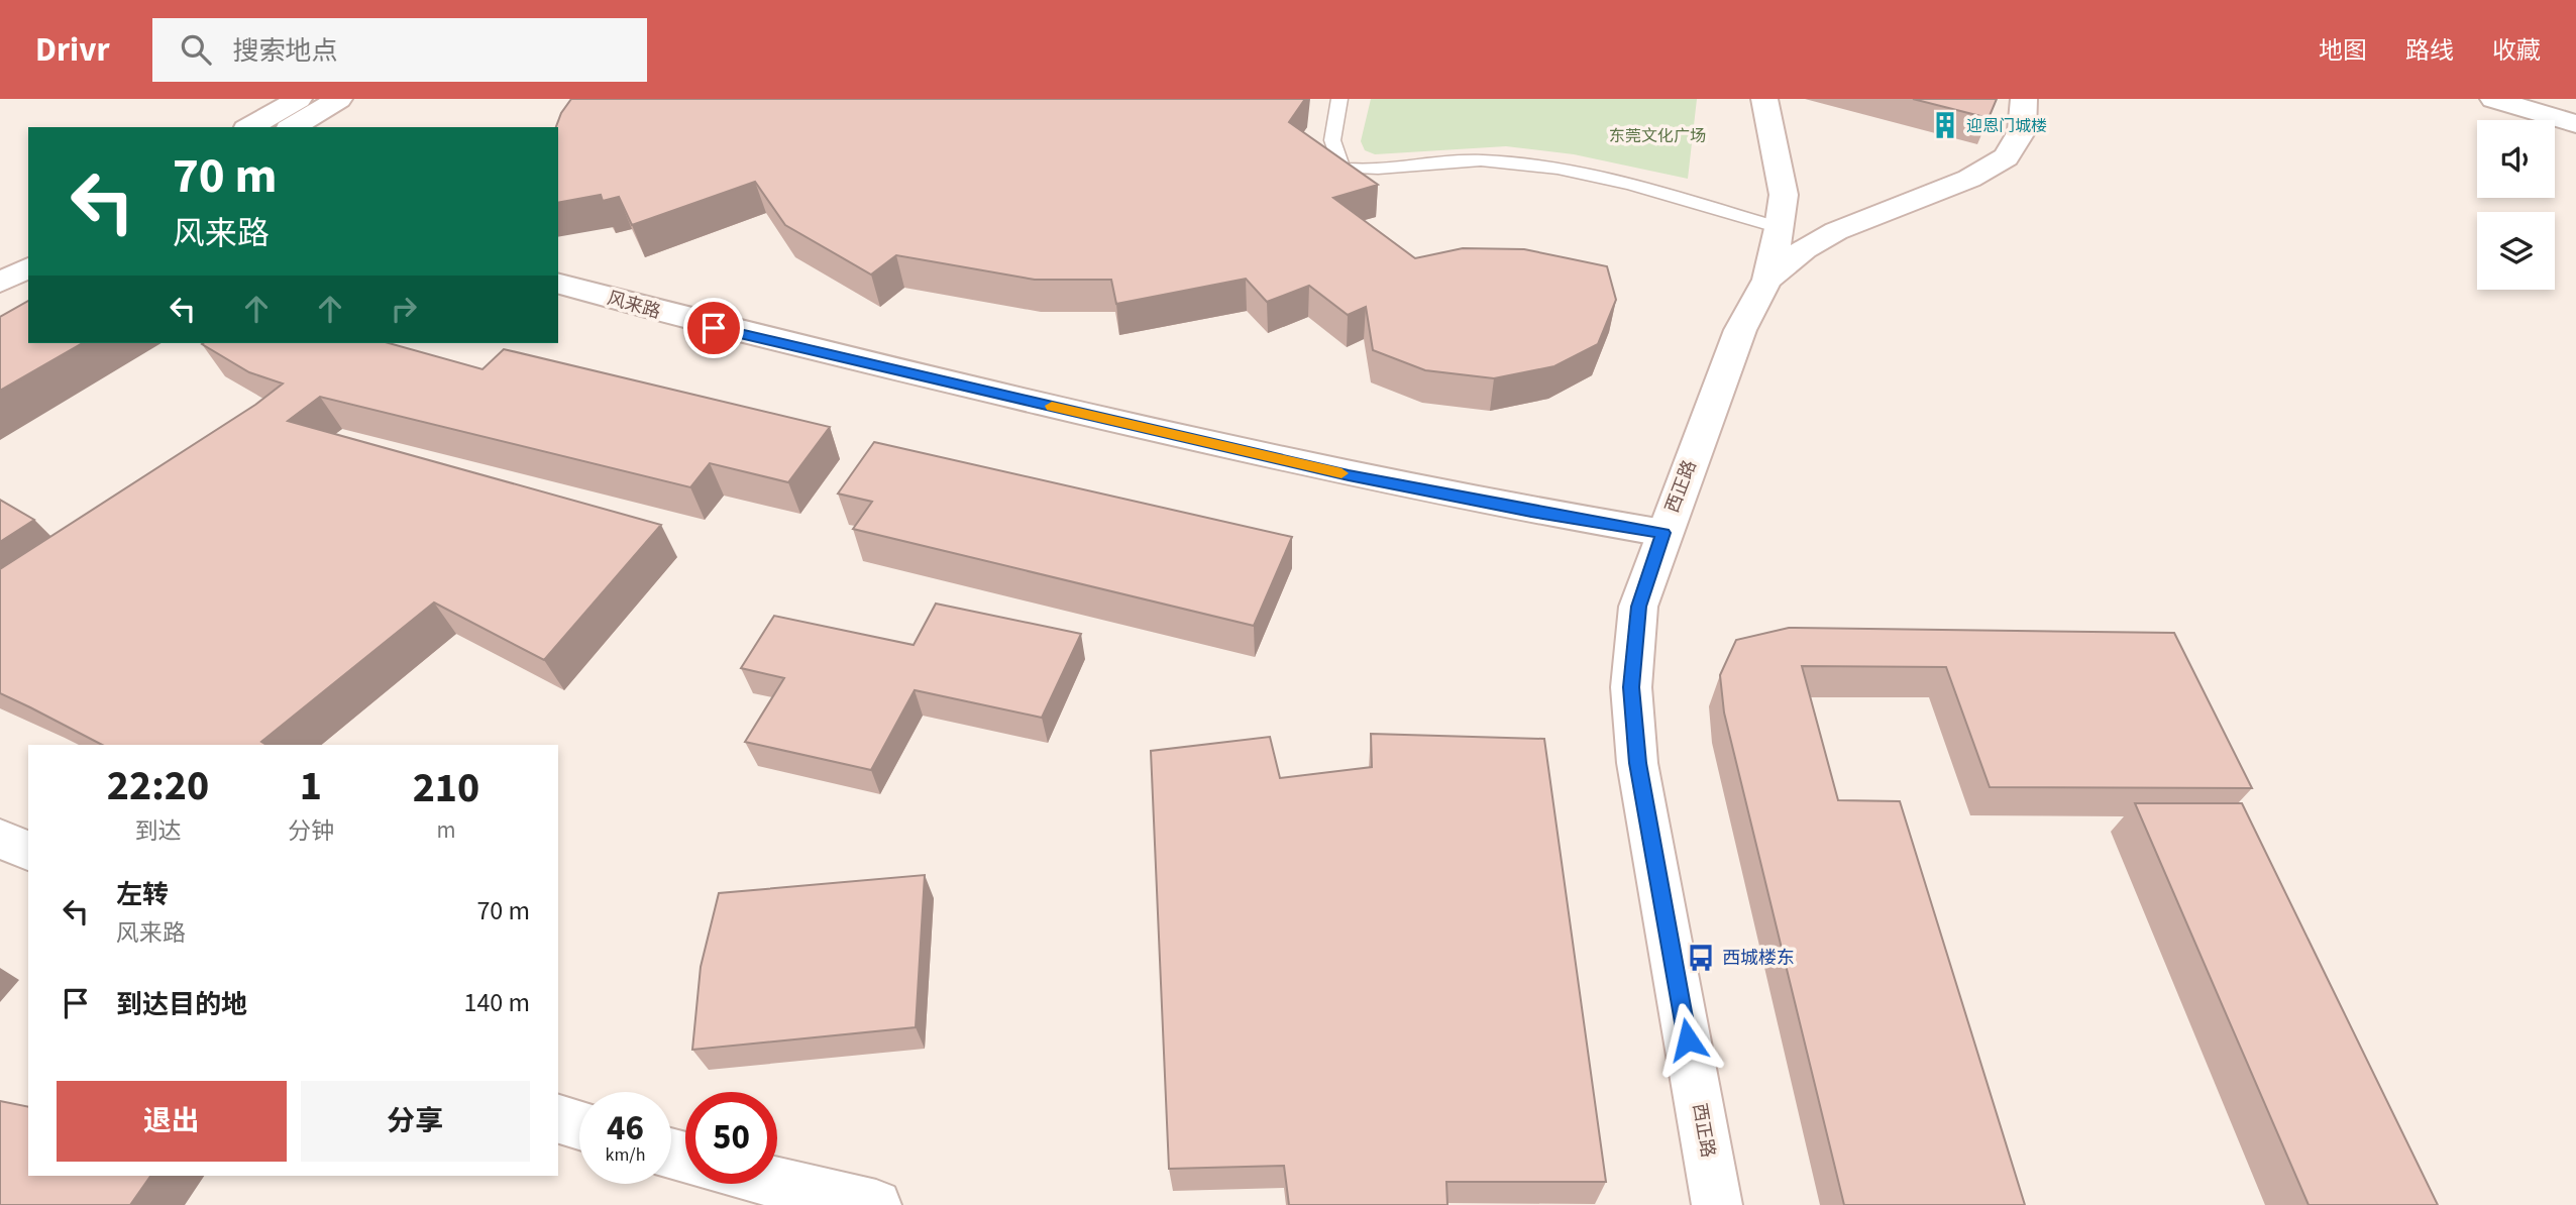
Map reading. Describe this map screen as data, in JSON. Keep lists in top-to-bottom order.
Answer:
{
  "streets": {
    "main road": ["风来路", "西正路"]
  },
  "crossings": [
    ["风来路", "西正路"]
  ],
  "parks": ["东莞文化广场"],
  "places": {
    "building": ["迎恩门城楼"],
    "bus stop": ["西城楼东"]
  },
  "page": {
    "header": "Drivr",
    "search": "搜索地点",
    "nav": ["地图", "路线", "收藏"],
    "turn": ["70 m", "风来路"],
    "eta": [
      "22:20",
      "到达",
      "1",
      "分钟",
      "210",
      "m"
    ],
    "list": [
      {
        "name": "左转",
        "note": "风来路",
        "value": "70 m"
      },
      {
        "name": "到达目的地",
        "value": "140 m"
      }
    ],
    "buttons": ["退出", "分享"],
    "speed": "46 km/h",
    "limit": "50"
  }
}
